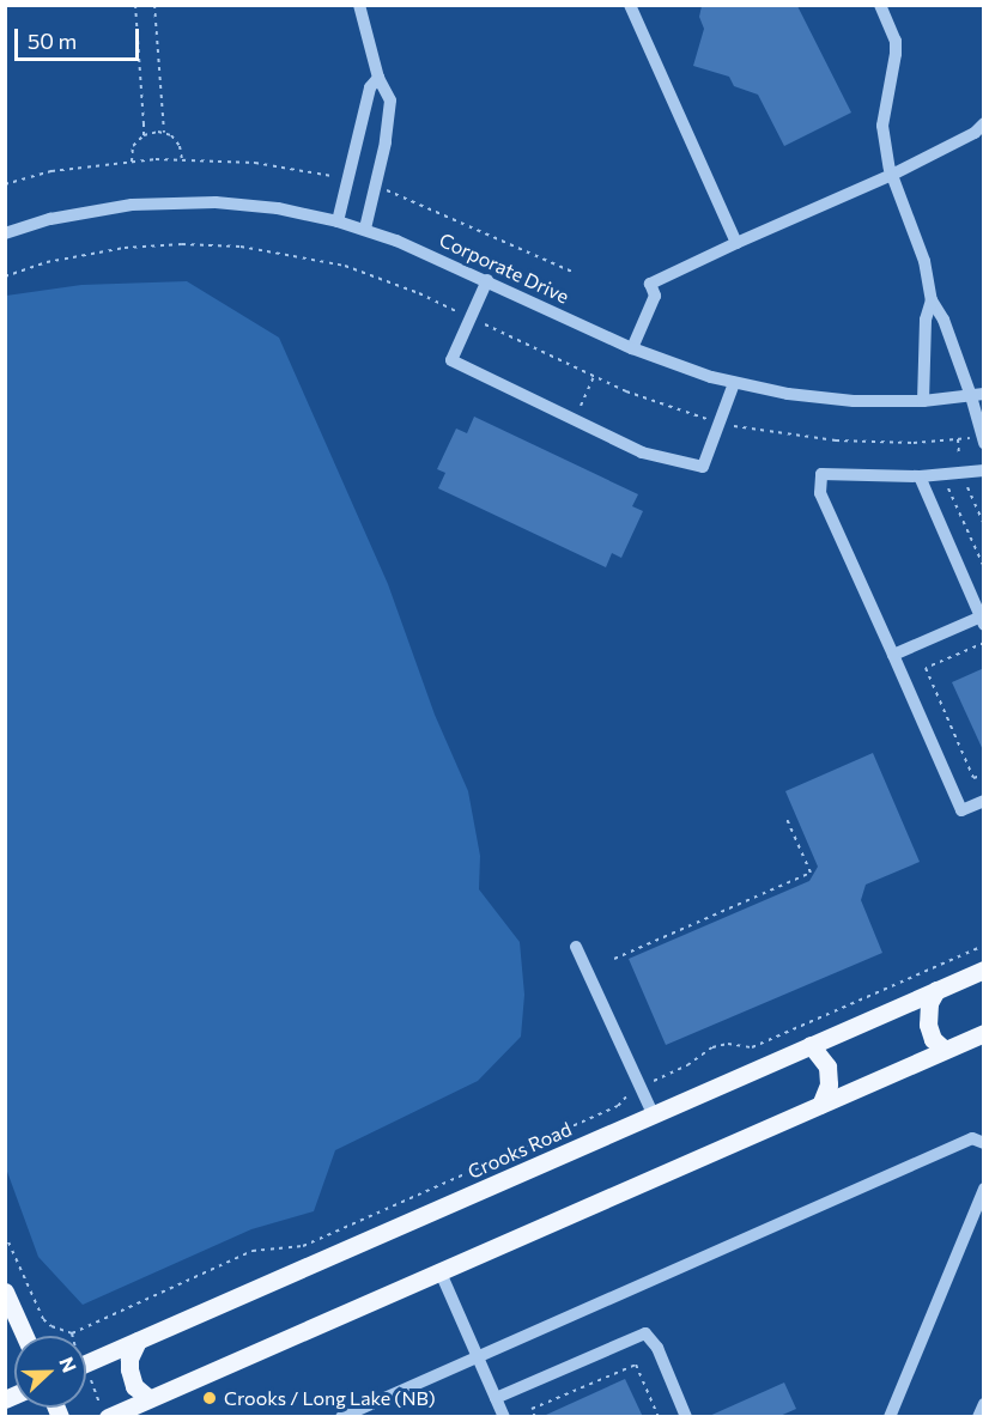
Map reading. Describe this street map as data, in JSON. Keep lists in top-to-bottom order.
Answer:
{
  "streets": {
    "main road": ["Crooks Road"],
    "street": ["Corporate Drive"]
  },
  "places": ["Crooks / Long Lake (NB)"],
  "scale_bar": "50 m",
  "north": "right"
}
